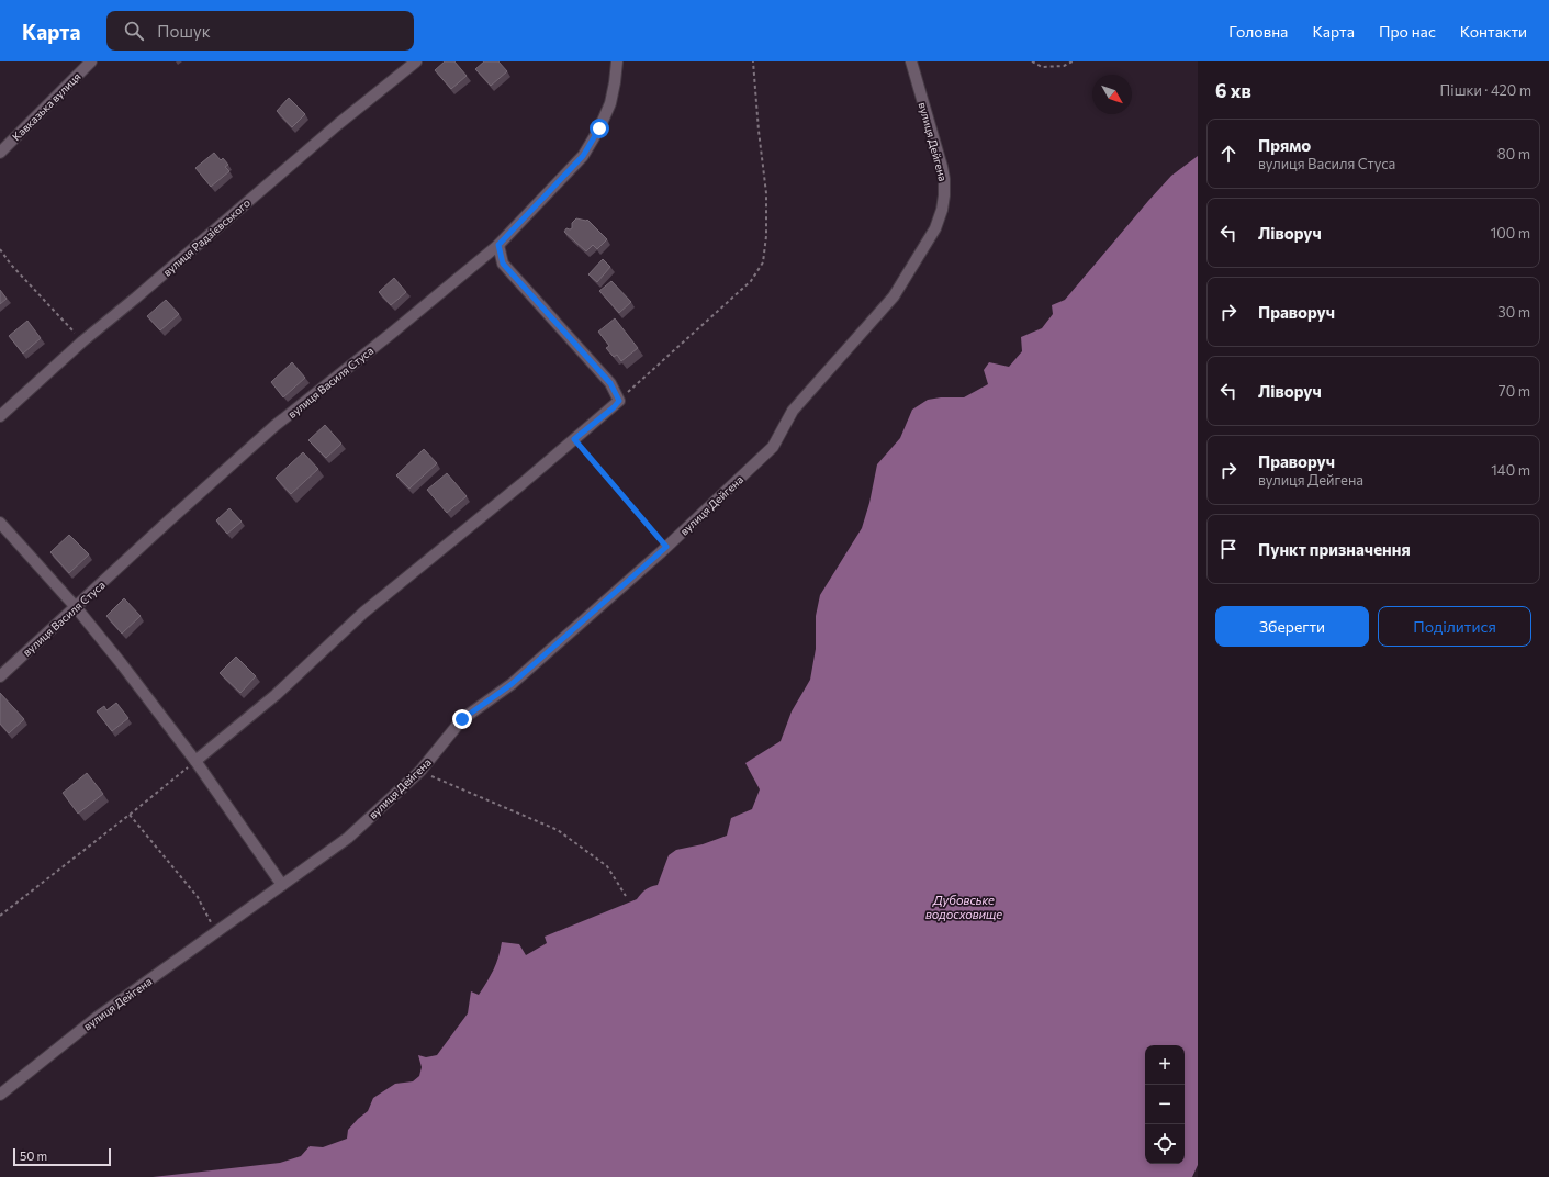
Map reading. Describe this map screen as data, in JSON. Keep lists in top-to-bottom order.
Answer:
{
  "streets": {
    "street": [
      "Кавказька вулиця",
      "вулиця Дейгена",
      "вулиця Радзієвського",
      "вулиця Василя Стуса"
    ]
  },
  "water": ["Дубовське водосховище"],
  "scale_bar": "50 m",
  "north": "bottom right",
  "page": {
    "header": "Карта",
    "search": "Пошук",
    "nav": [
      "Головна",
      "Карта",
      "Про нас",
      "Контакти"
    ],
    "heading": ["6 хв", "Пішки · 420 m"],
    "list": [
      ["Прямо", "вулиця Василя Стуса", "80 m"],
      ["Ліворуч", "100 m"],
      ["Праворуч", "30 m"],
      ["Ліворуч", "70 m"],
      ["Праворуч", "вулиця Дейгена", "140 m"],
      "Пункт призначення"
    ],
    "buttons": ["Зберегти", "Поділитися"],
    "map_buttons": ["+", "−"],
    "scale": "50 m"
  }
}
